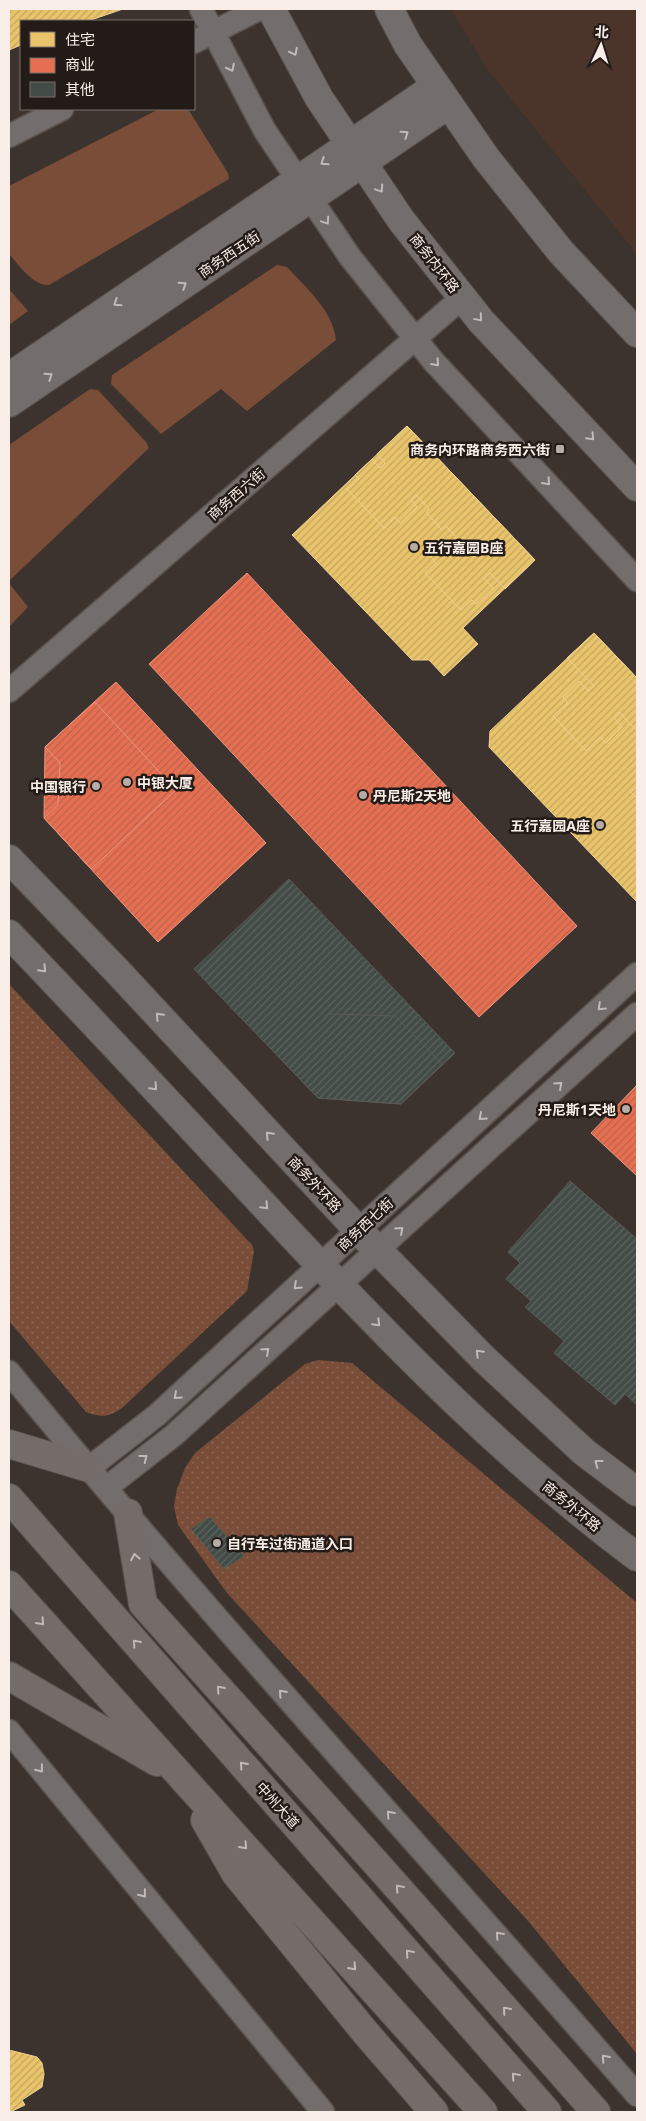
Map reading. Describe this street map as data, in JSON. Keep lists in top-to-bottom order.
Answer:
{
  "streets": {
    "highway": ["中州大道"],
    "street": [
      "商务西五街",
      "商务内环路",
      "商务西六街",
      "商务外环路",
      "商务西七街"
    ]
  },
  "crossings": [
    ["商务西五街", "商务内环路"],
    ["商务内环路", "商务西六街"],
    ["商务外环路", "商务西七街"]
  ],
  "places": {
    "transit": ["商务内环路商务西六街"],
    "other": [
      "五行嘉园B座",
      "中银大厦",
      "中国银行",
      "丹尼斯2天地",
      "五行嘉园A座",
      "丹尼斯1天地",
      "自行车过街通道入口"
    ]
  },
  "legend": ["住宅", "商业", "其他"],
  "north": "top"
}
